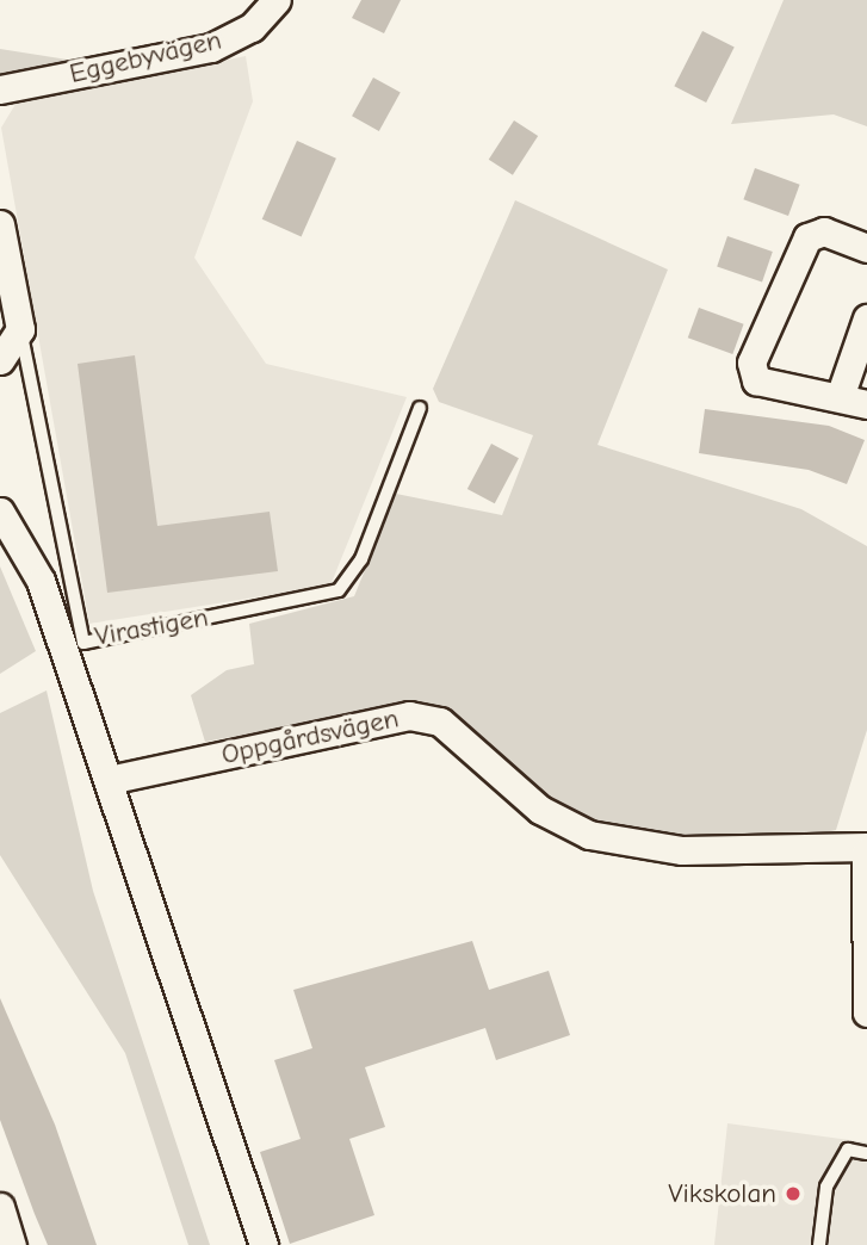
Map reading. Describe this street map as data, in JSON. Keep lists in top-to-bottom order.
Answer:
{
  "streets": {
    "street": ["Eggebyvägen", "Virastigen", "Oppgårdsvägen"]
  },
  "crossings": [
    ["Virastigen", "Oppgårdsvägen"]
  ],
  "places": ["Vikskolan"]
}
